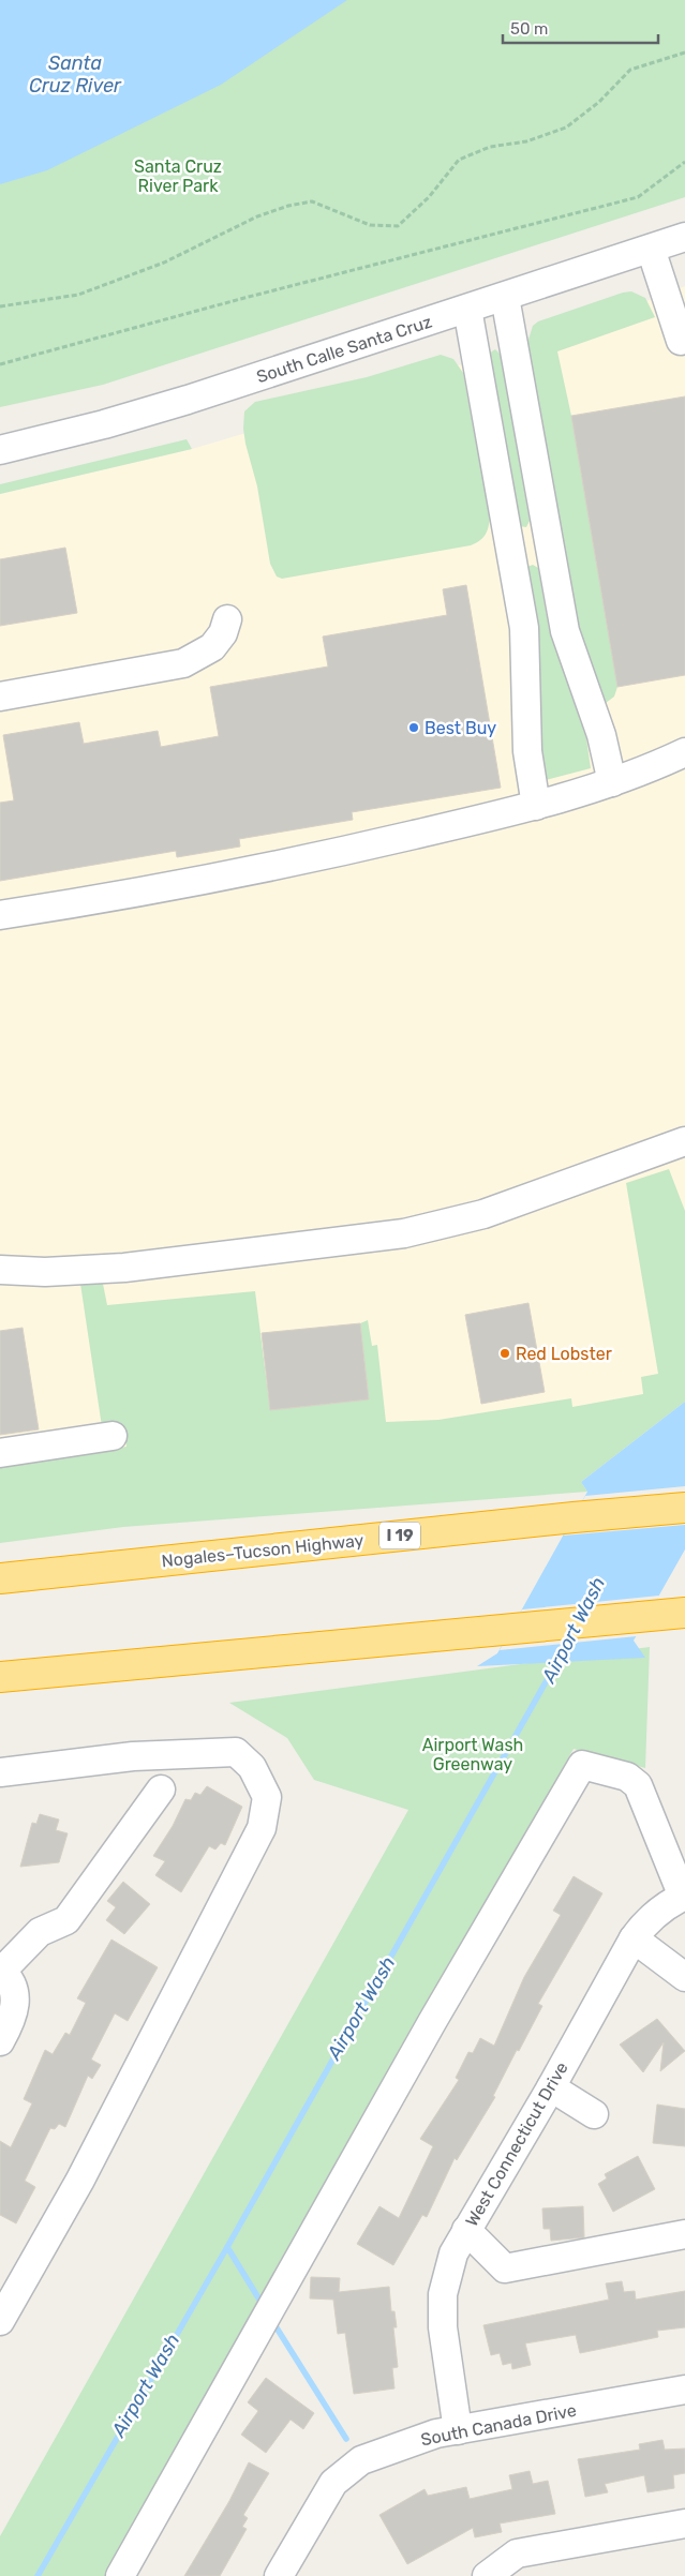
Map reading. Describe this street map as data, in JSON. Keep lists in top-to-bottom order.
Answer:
{
  "streets": {
    "highway": ["I 19", "Nogales–Tucson Highway"],
    "street": ["South Calle Santa Cruz", "West Connecticut Drive", "South Canada Drive"]
  },
  "crossings": [
    ["West Connecticut Drive", "South Canada Drive"]
  ],
  "water": ["Santa Cruz River", "Airport Wash"],
  "parks": ["Santa Cruz River Park", "Airport Wash Greenway"],
  "places": ["Best Buy", "Red Lobster"],
  "scale_bar": "50 m"
}
